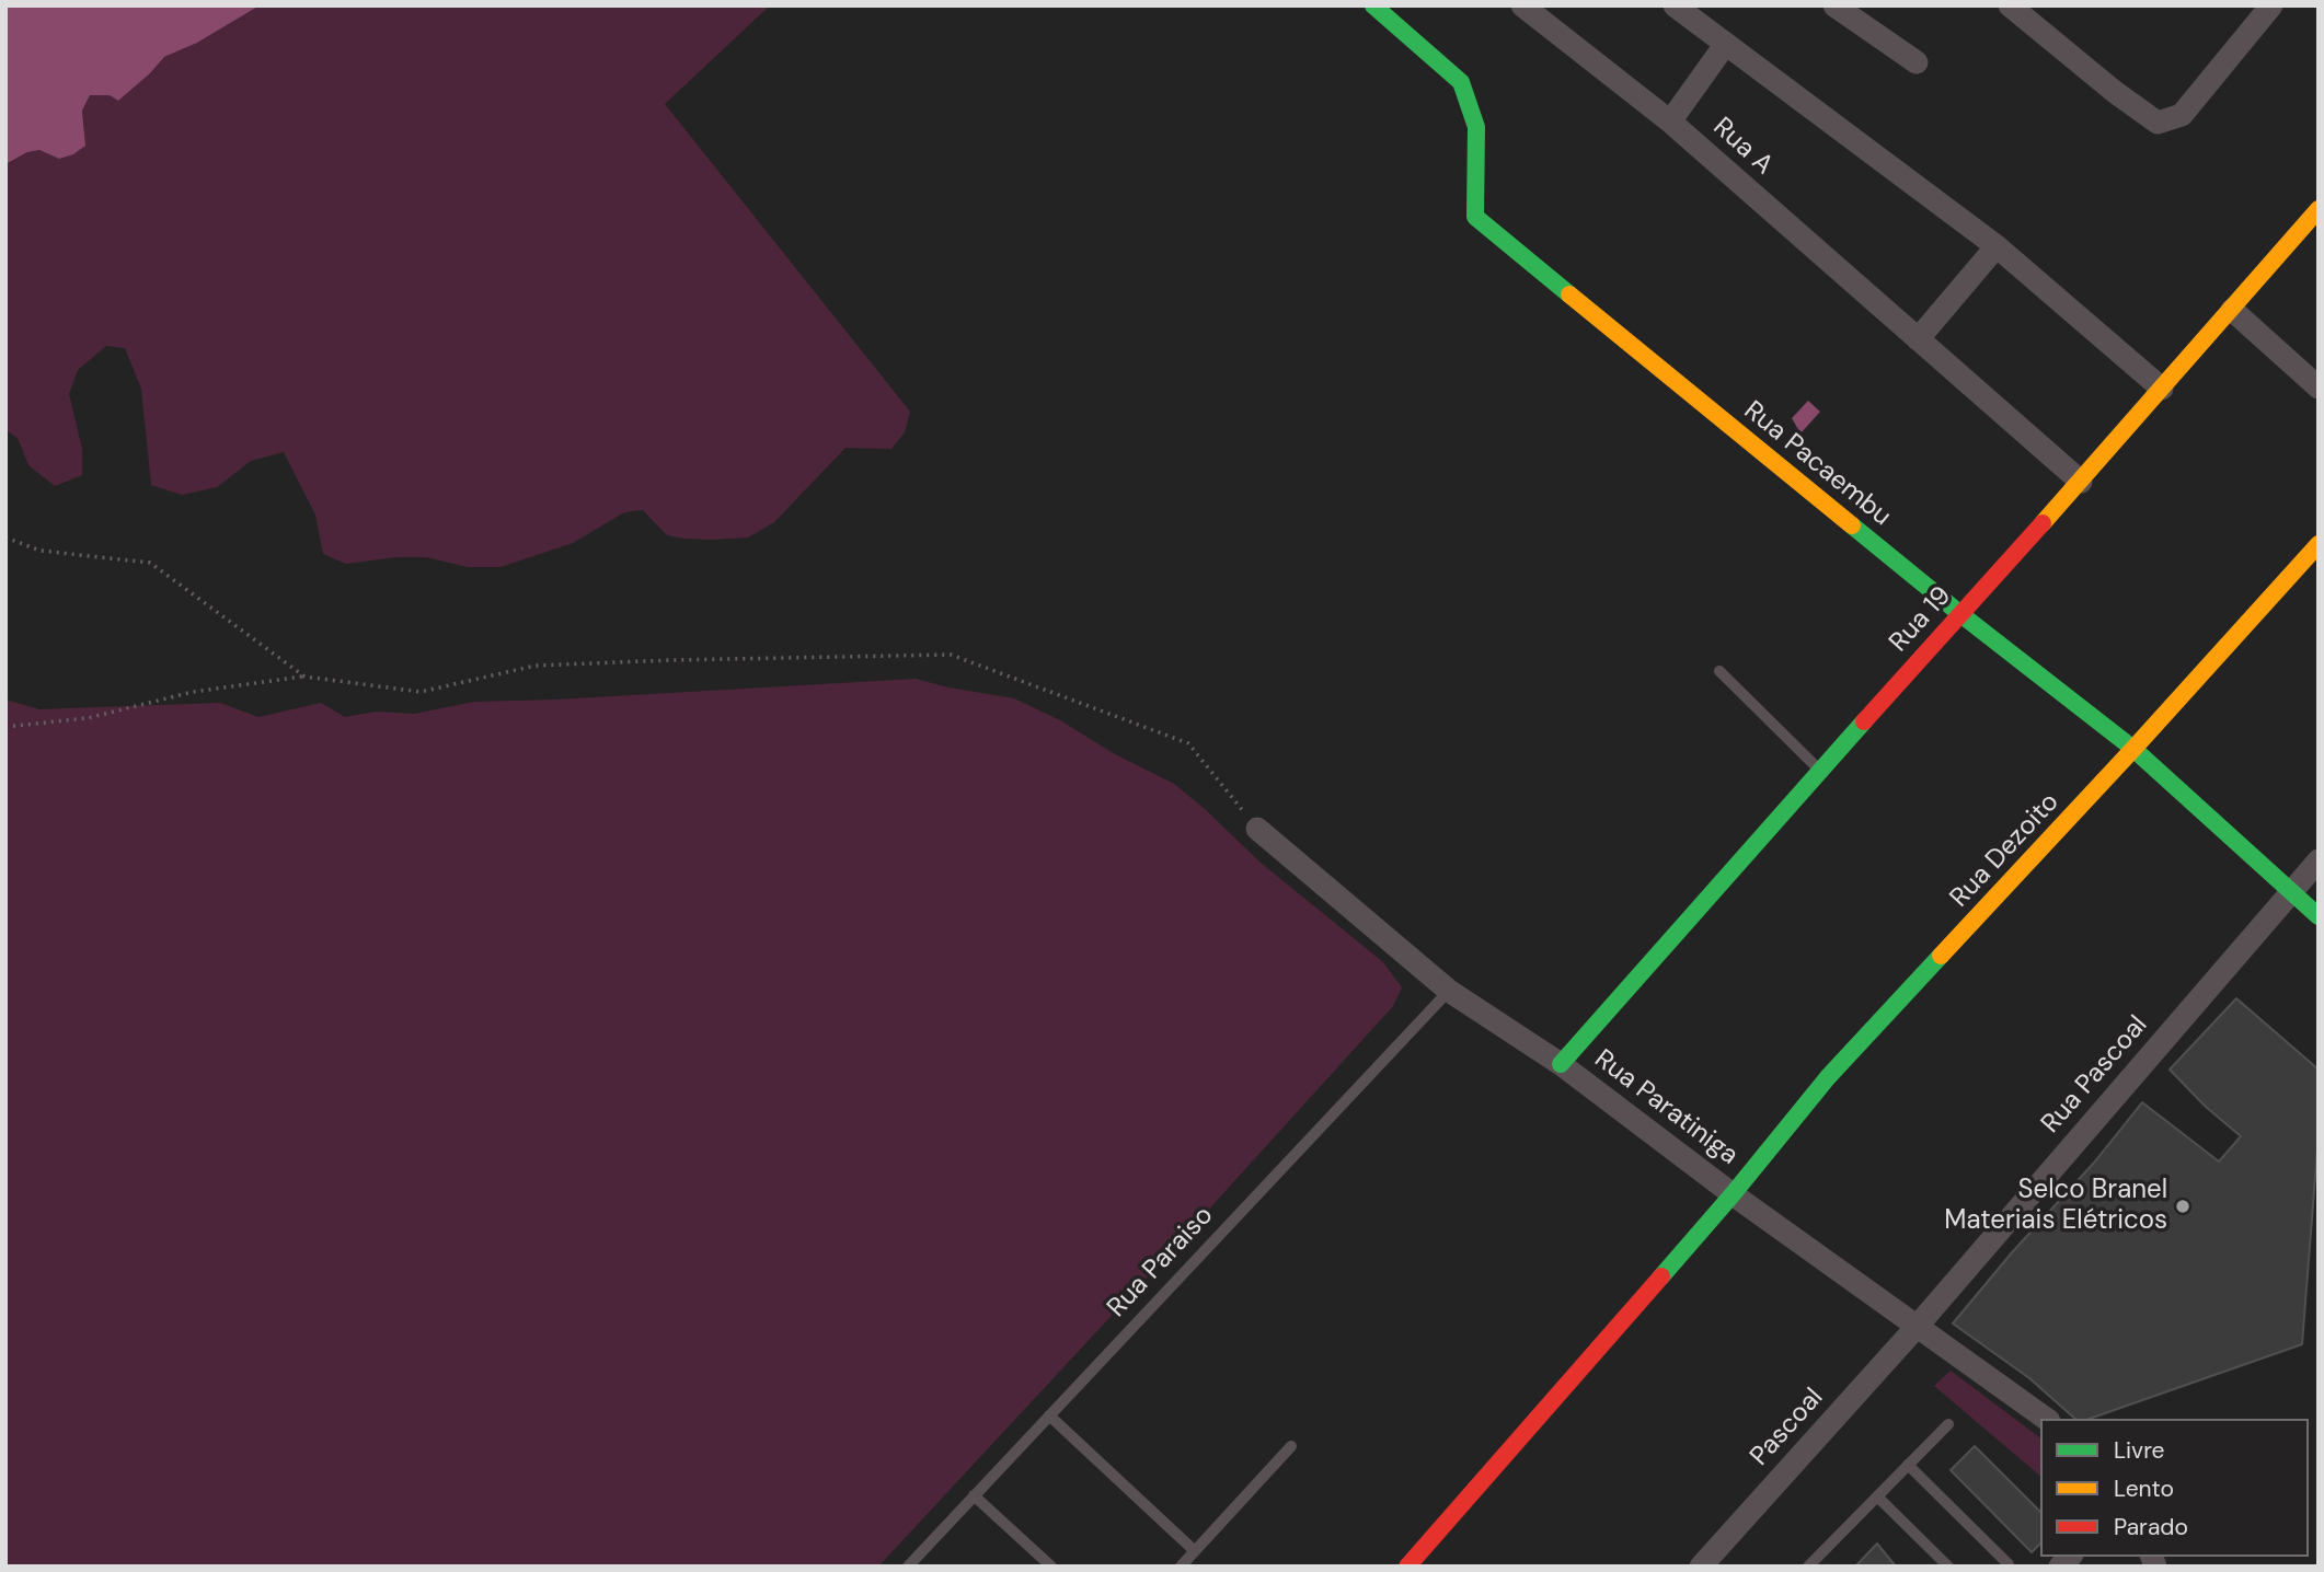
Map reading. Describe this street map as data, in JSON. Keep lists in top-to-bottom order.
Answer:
{
  "streets": {
    "street": [
      "Rua A",
      "Rua Pacaembu",
      "Rua 19",
      "Rua Dezoito",
      "Rua Pascoal",
      "Rua Paratiniga",
      "Pascoal"
    ],
    "lane": ["Rua Paraiso"]
  },
  "crossings": [
    ["Rua A", "Rua 19"],
    ["Rua Pacaembu", "Rua 19"],
    ["Rua Pacaembu", "Rua Dezoito"],
    ["Rua Pacaembu", "Rua Pascoal"],
    ["Rua 19", "Rua Paratiniga"],
    ["Rua Dezoito", "Rua Paratiniga"],
    ["Rua Pascoal", "Rua Paratiniga"],
    ["Rua Pascoal", "Pascoal"],
    ["Rua Paratiniga", "Rua Paraiso"],
    ["Rua Paratiniga", "Pascoal"]
  ],
  "places": ["Selco Branel Materiais Elétricos"],
  "legend": ["Livre", "Lento", "Parado"]
}
